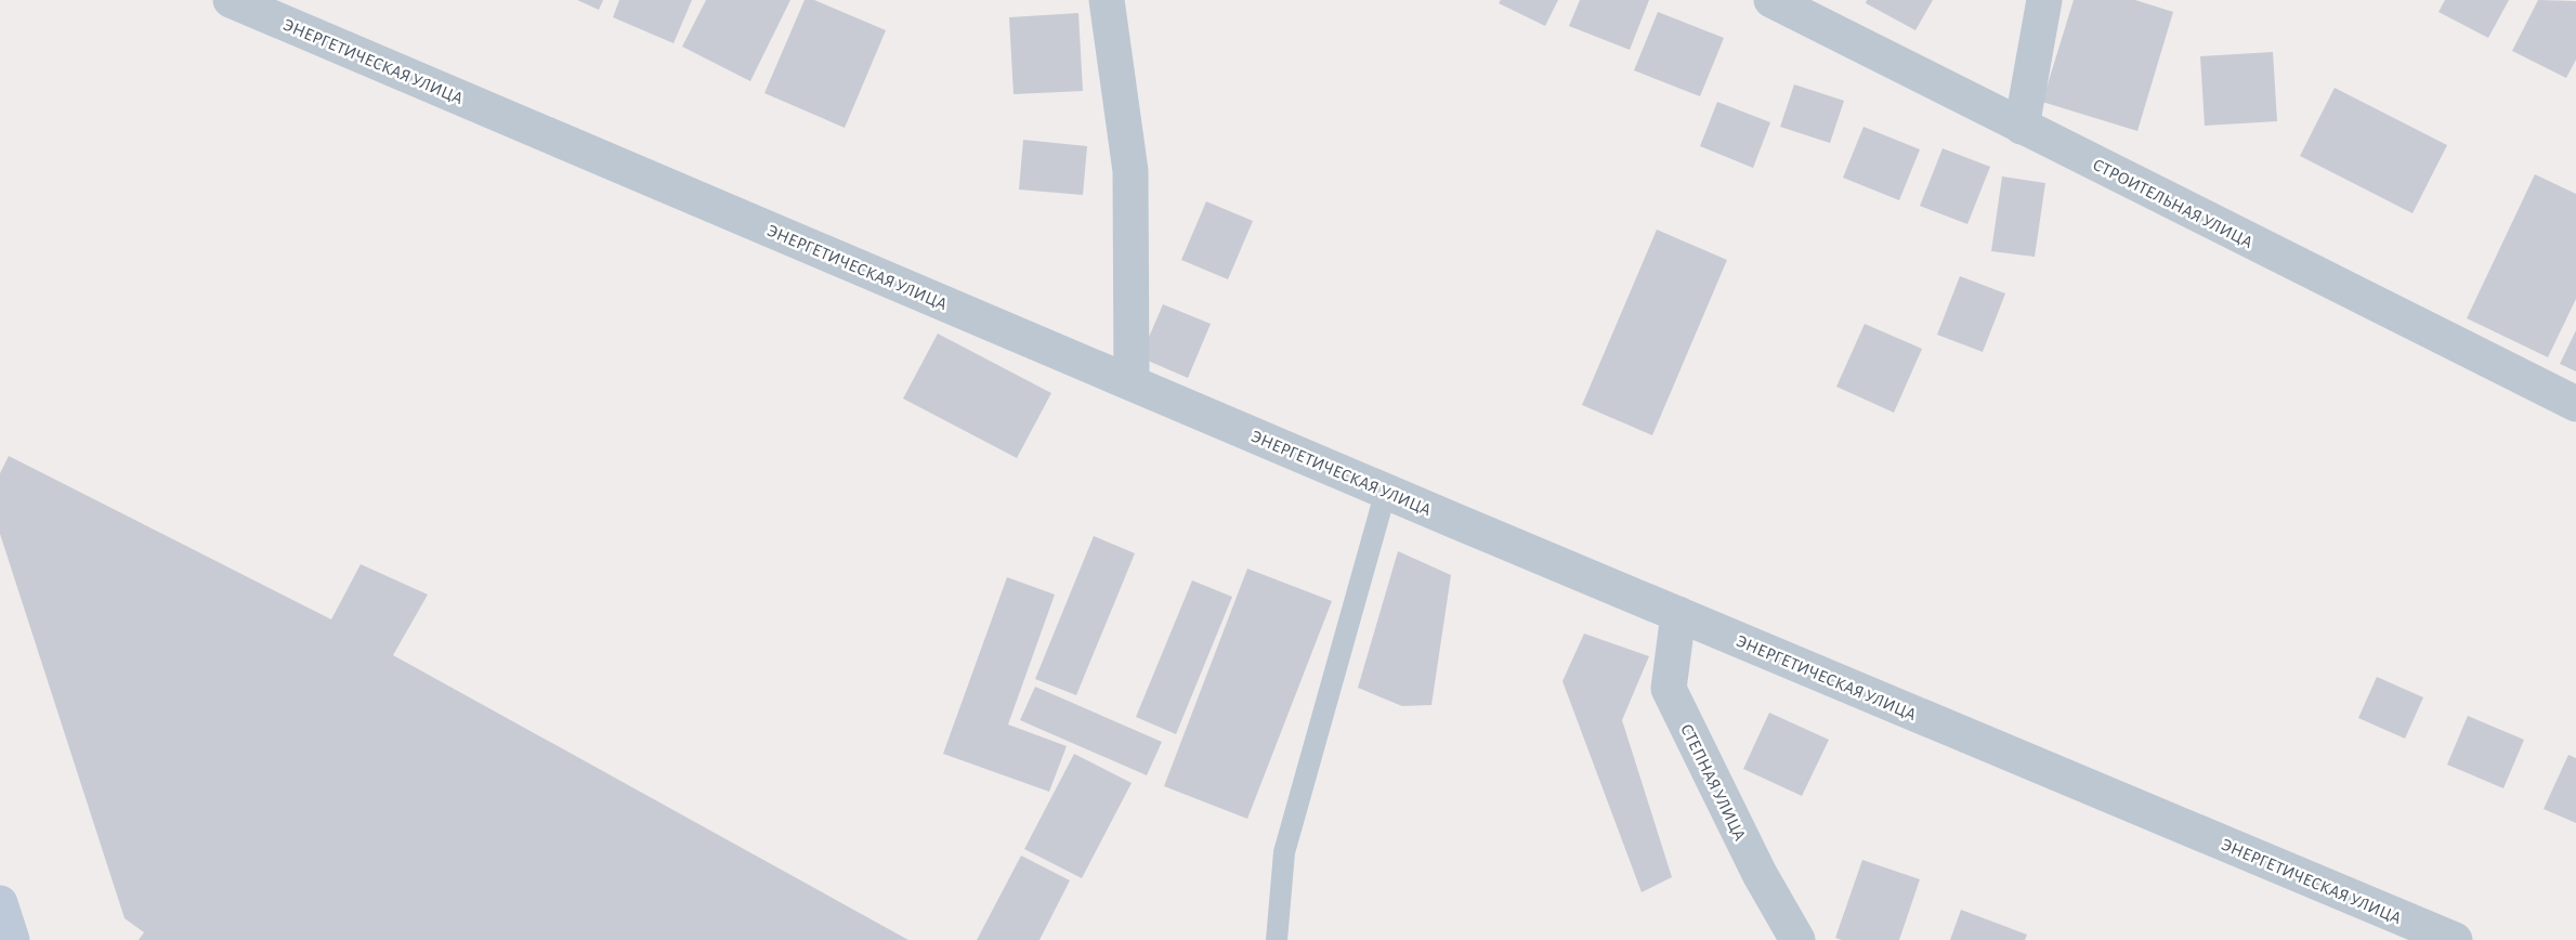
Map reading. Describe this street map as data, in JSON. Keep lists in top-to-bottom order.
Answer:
{
  "streets": {
    "street": ["ЭНЕРГЕТИЧЕСКАЯ УЛИЦА", "СТРОИТЕЛЬНАЯ УЛИЦА", "СТЕПНАЯ УЛИЦА"]
  },
  "crossings": [
    ["ЭНЕРГЕТИЧЕСКАЯ УЛИЦА", "СТЕПНАЯ УЛИЦА"]
  ]
}
